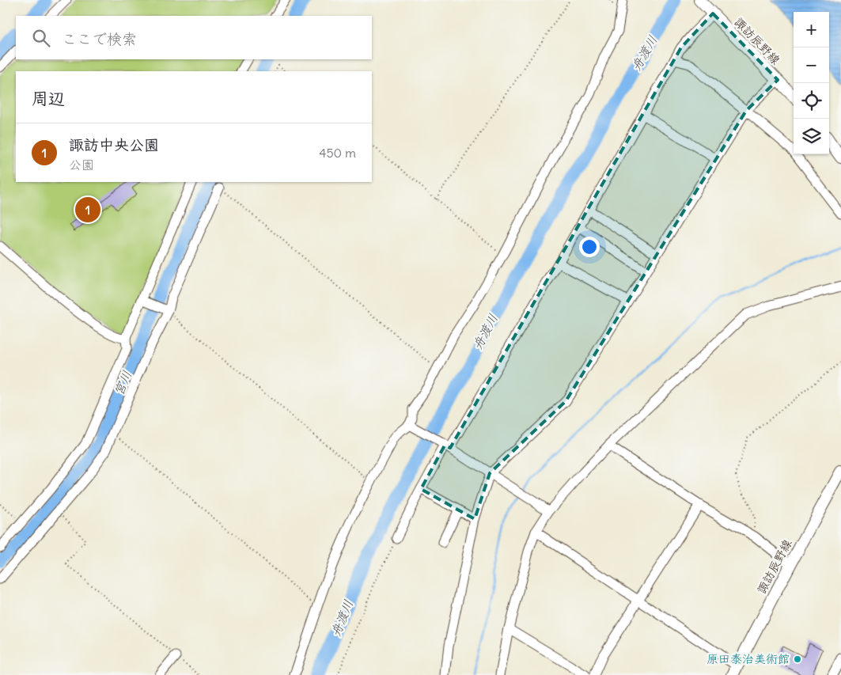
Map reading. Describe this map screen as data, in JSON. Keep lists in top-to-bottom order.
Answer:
{
  "streets": {
    "main road": ["諏訪辰野線"]
  },
  "water": ["舟渡川", "宮川"],
  "places": ["原田泰治美術館"],
  "page": {
    "map_buttons": ["+", "−"],
    "search": "ここで検索",
    "heading": "周辺",
    "list": [
      {
        "mark": "1",
        "name": "諏訪中央公園",
        "note": "公園",
        "value": "450 m"
      }
    ],
    "pins": "1"
  }
}
